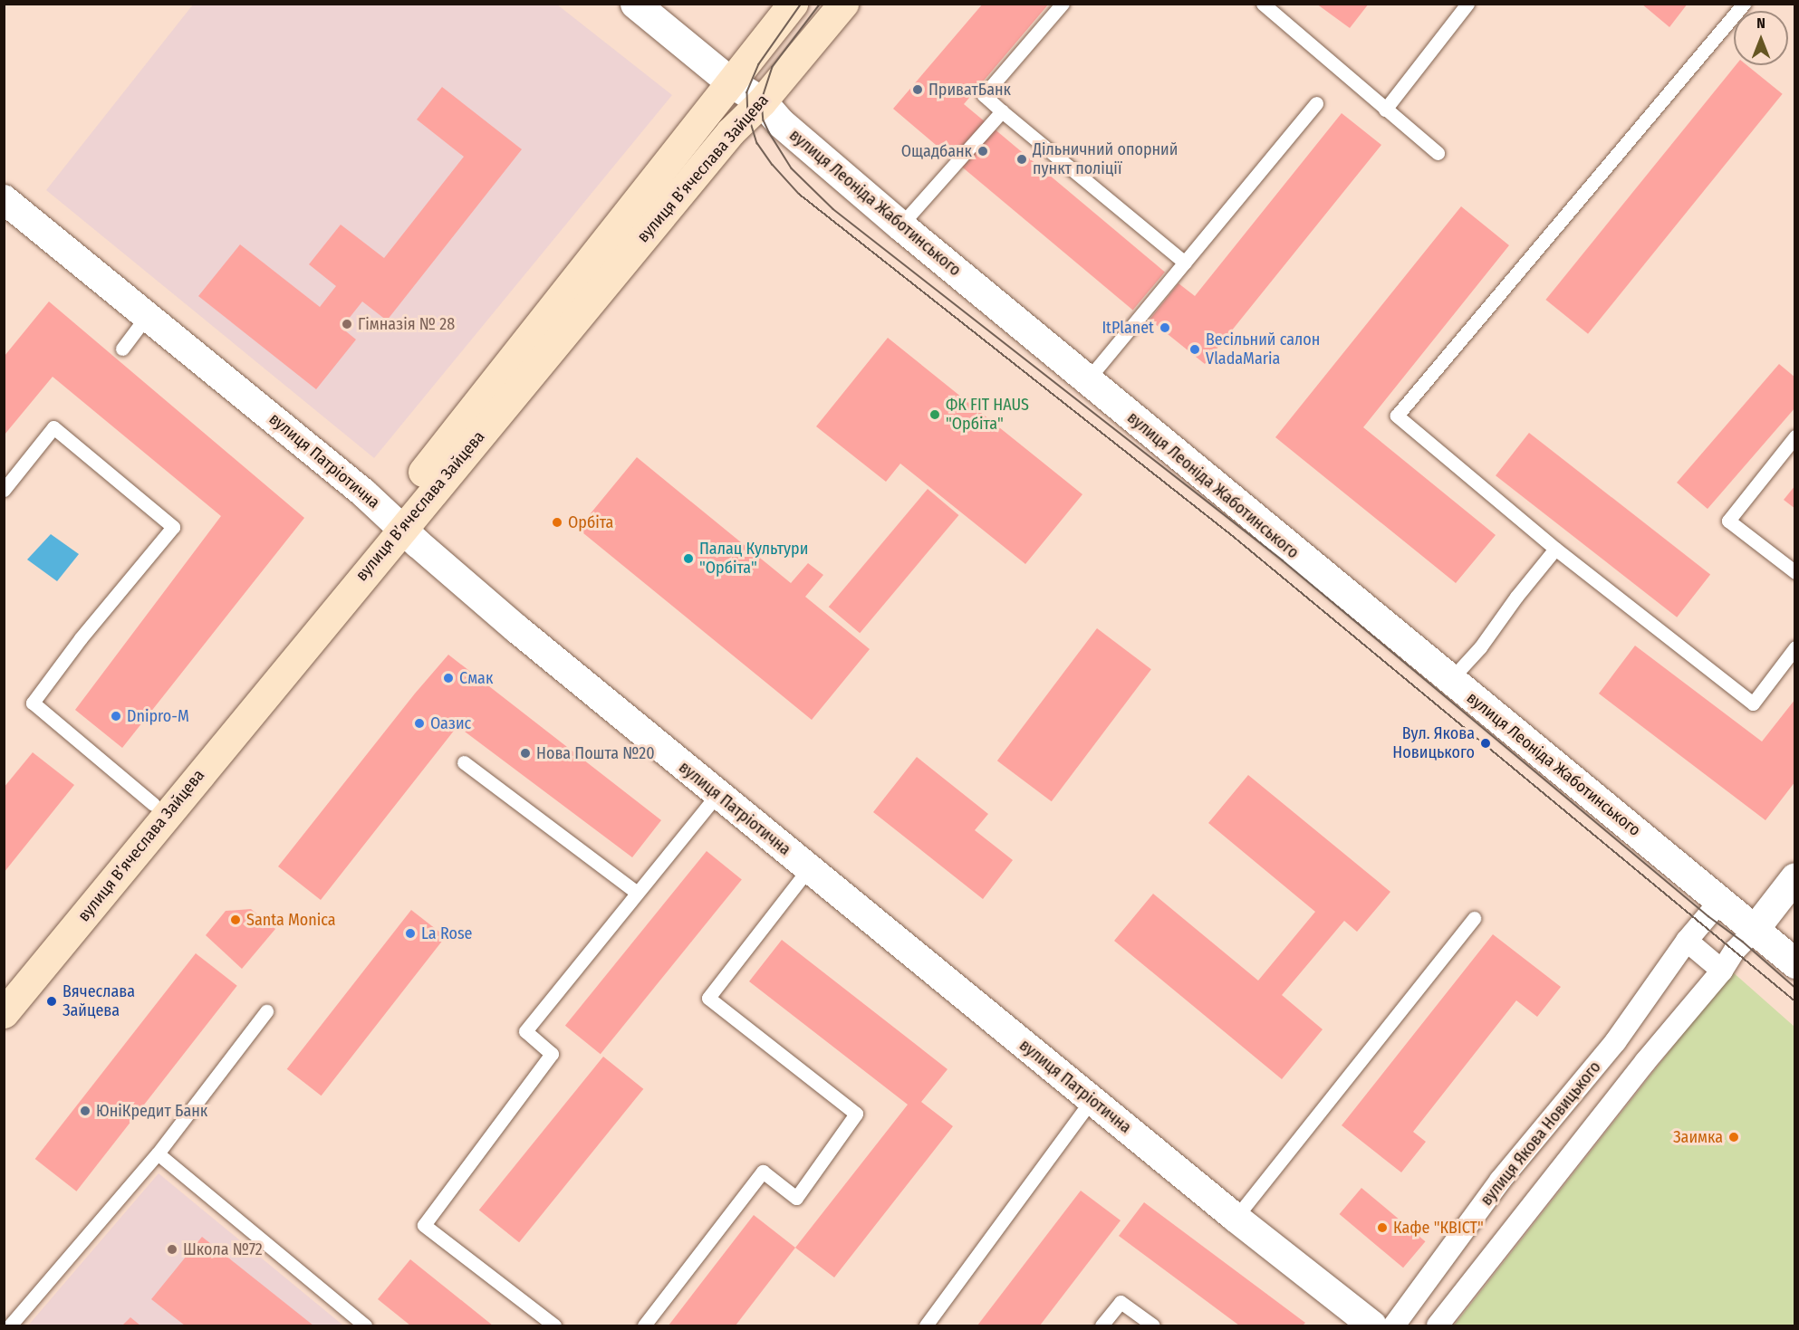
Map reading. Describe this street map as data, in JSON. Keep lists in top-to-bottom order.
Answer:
{
  "streets": {
    "main road": ["вулиця Вʼячеслава Зайцева"],
    "street": ["вулиця Леоніда Жаботинського", "вулиця Патріотична", "вулиця Якова Новицького"]
  },
  "crossings": [
    ["вулиця Вʼячеслава Зайцева", "вулиця Леоніда Жаботинського"],
    ["вулиця Вʼячеслава Зайцева", "вулиця Патріотична"],
    ["вулиця Леоніда Жаботинського", "вулиця Якова Новицького"]
  ],
  "places": [
    "ПриватБанк",
    "Ощадбанк",
    "Дільничний опорний пункт поліції",
    "Гімназія № 28",
    "ItPlanet",
    "Весільний салон VladaMaria",
    "ФК FIT HAUS \"Орбіта\"",
    "Орбіта",
    "Палац Культури \"Орбіта\"",
    "Смак",
    "Dnipro-M",
    "Оазис",
    "Вул. Якова Новицького",
    "Нова Пошта №20",
    "Santa Monica",
    "La Rose",
    "Вячеслава Зайцева",
    "ЮніКредит Банк",
    "Заимка",
    "Кафе \"КВІСТ\"",
    "Школа №72"
  ],
  "north": "top"
}
